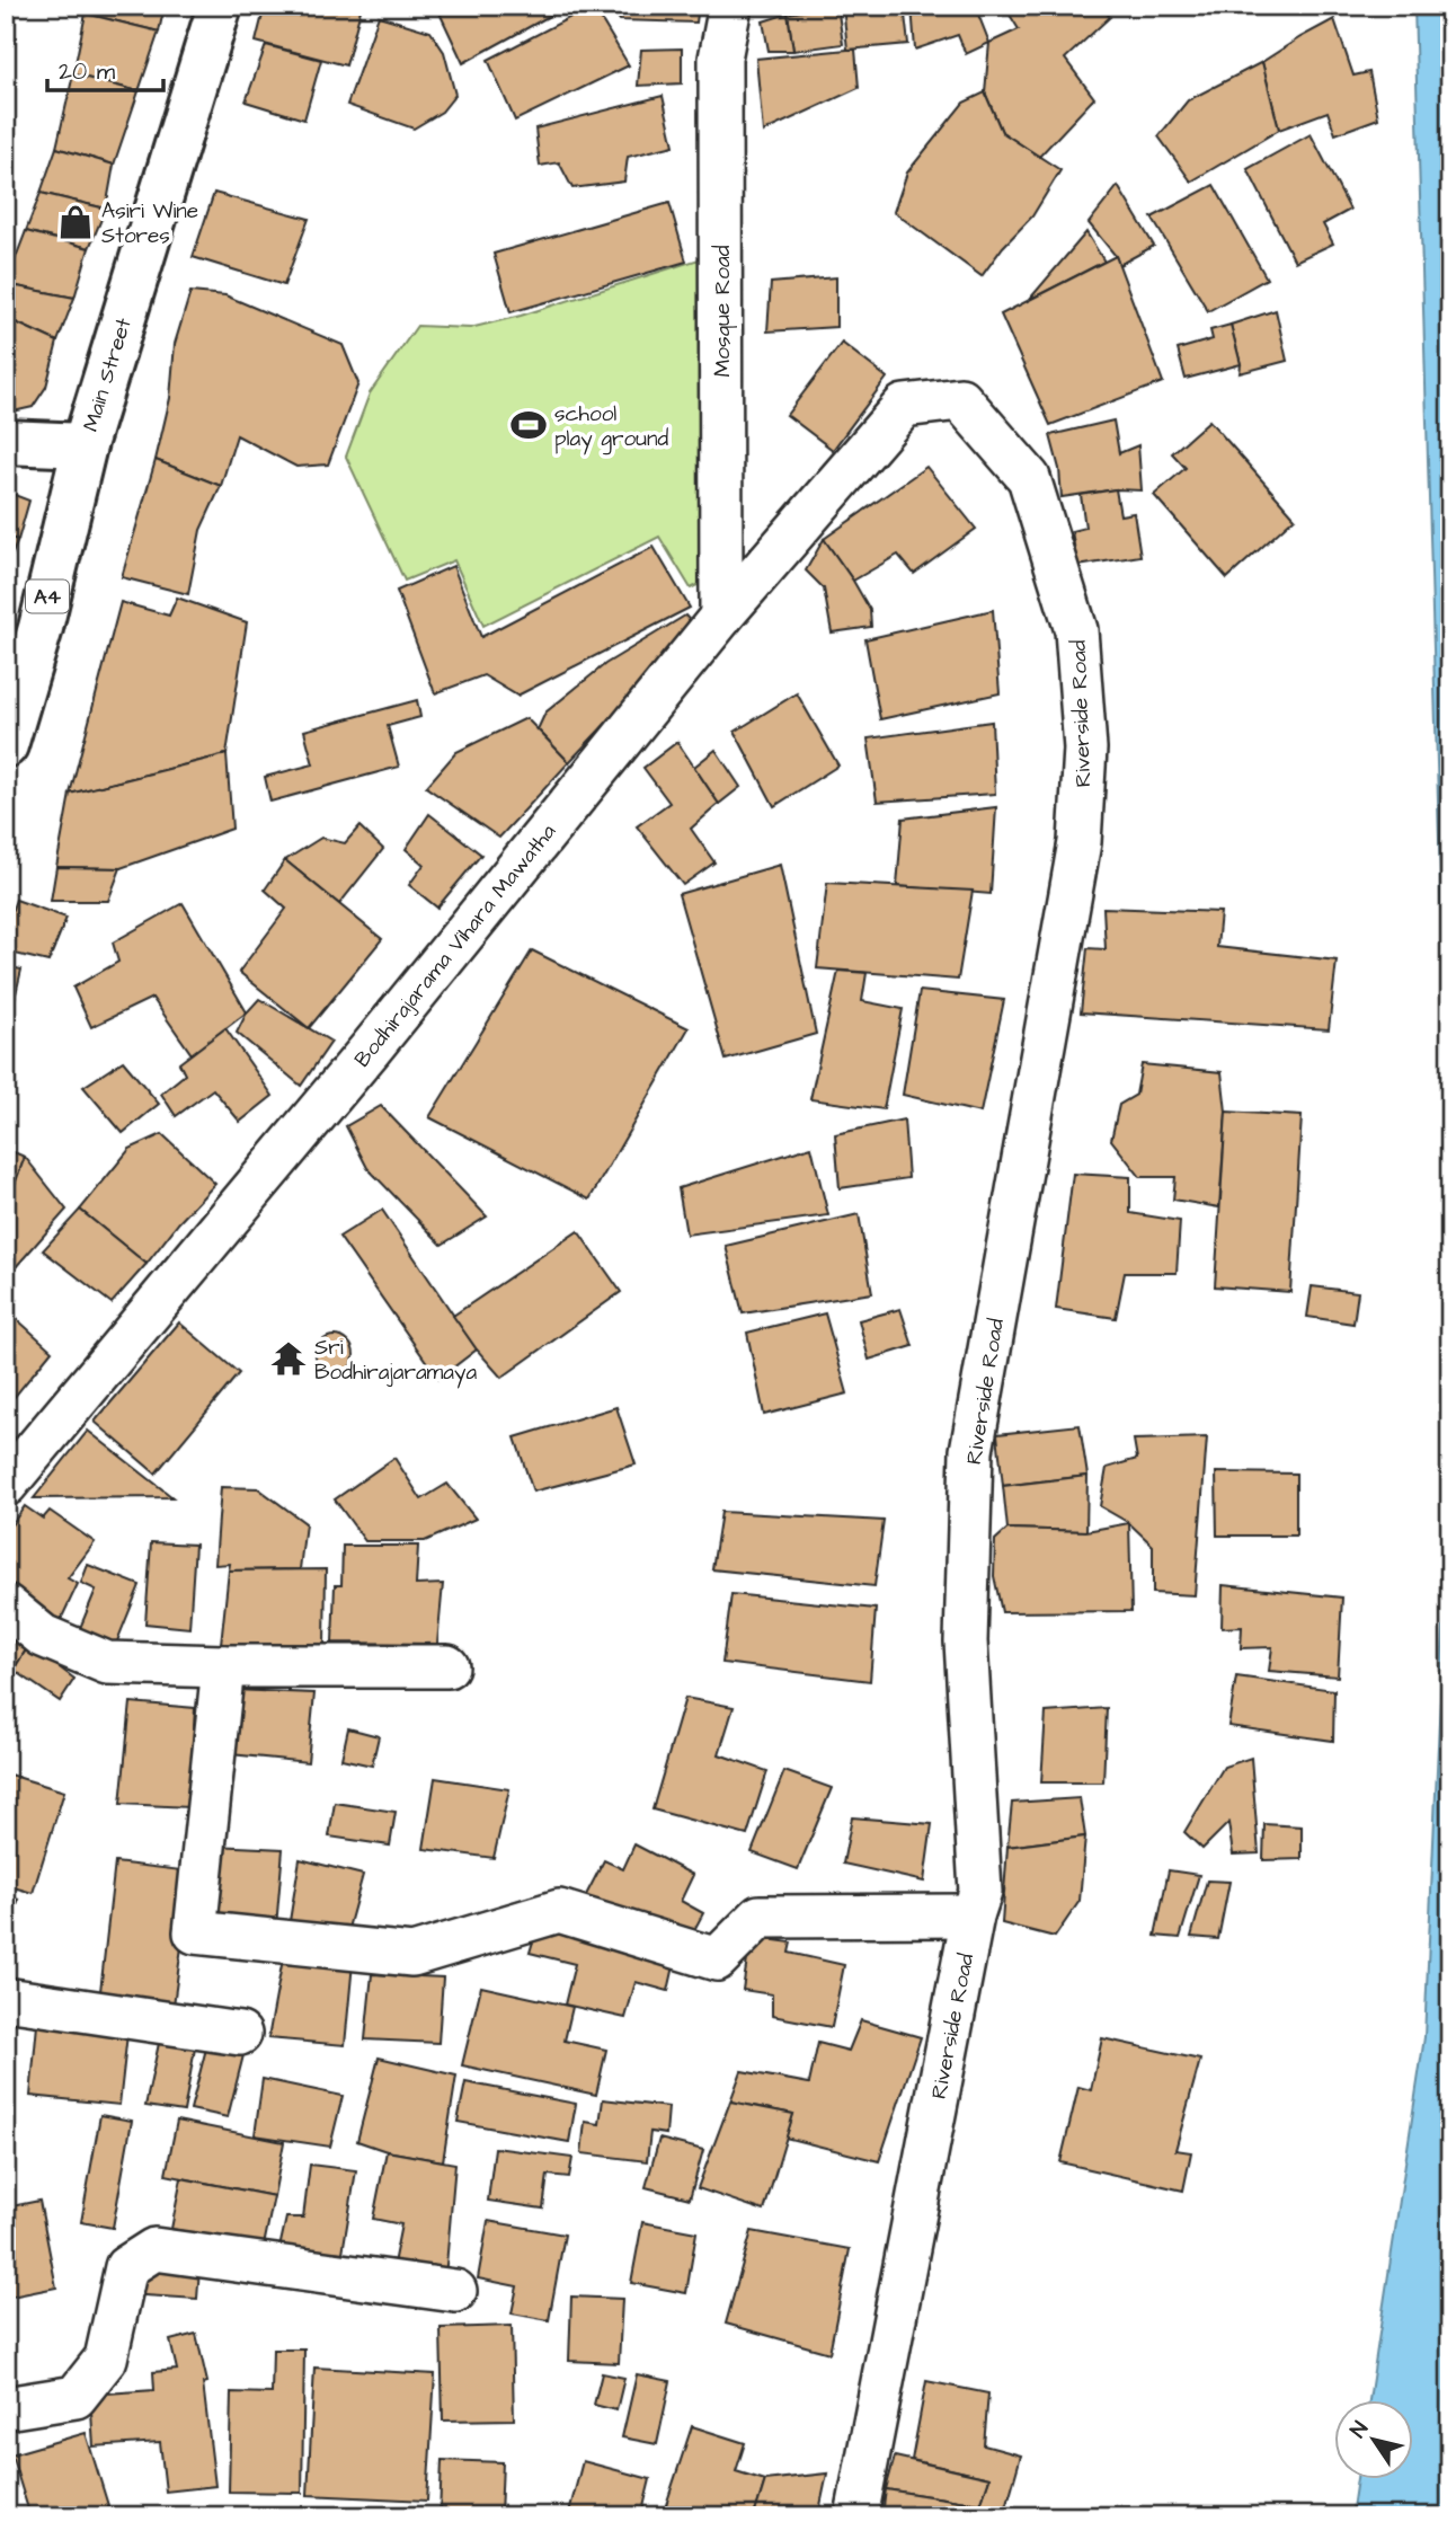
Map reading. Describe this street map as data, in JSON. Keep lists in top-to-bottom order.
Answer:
{
  "streets": {
    "main road": ["Main Street", "A4"],
    "street": ["Mosque Road", "Riverside Road", "Bodhirajarama Vihara Mawatha"]
  },
  "crossings": [
    ["Mosque Road", "Bodhirajarama Vihara Mawatha"],
    ["Riverside Road", "Bodhirajarama Vihara Mawatha"]
  ],
  "places": {
    "shop": ["Asiri Wine Stores"],
    "sports": ["school play ground"],
    "temple": ["Sri Bodhirajaramaya"]
  },
  "scale_bar": "20 m",
  "north": "top left"
}
